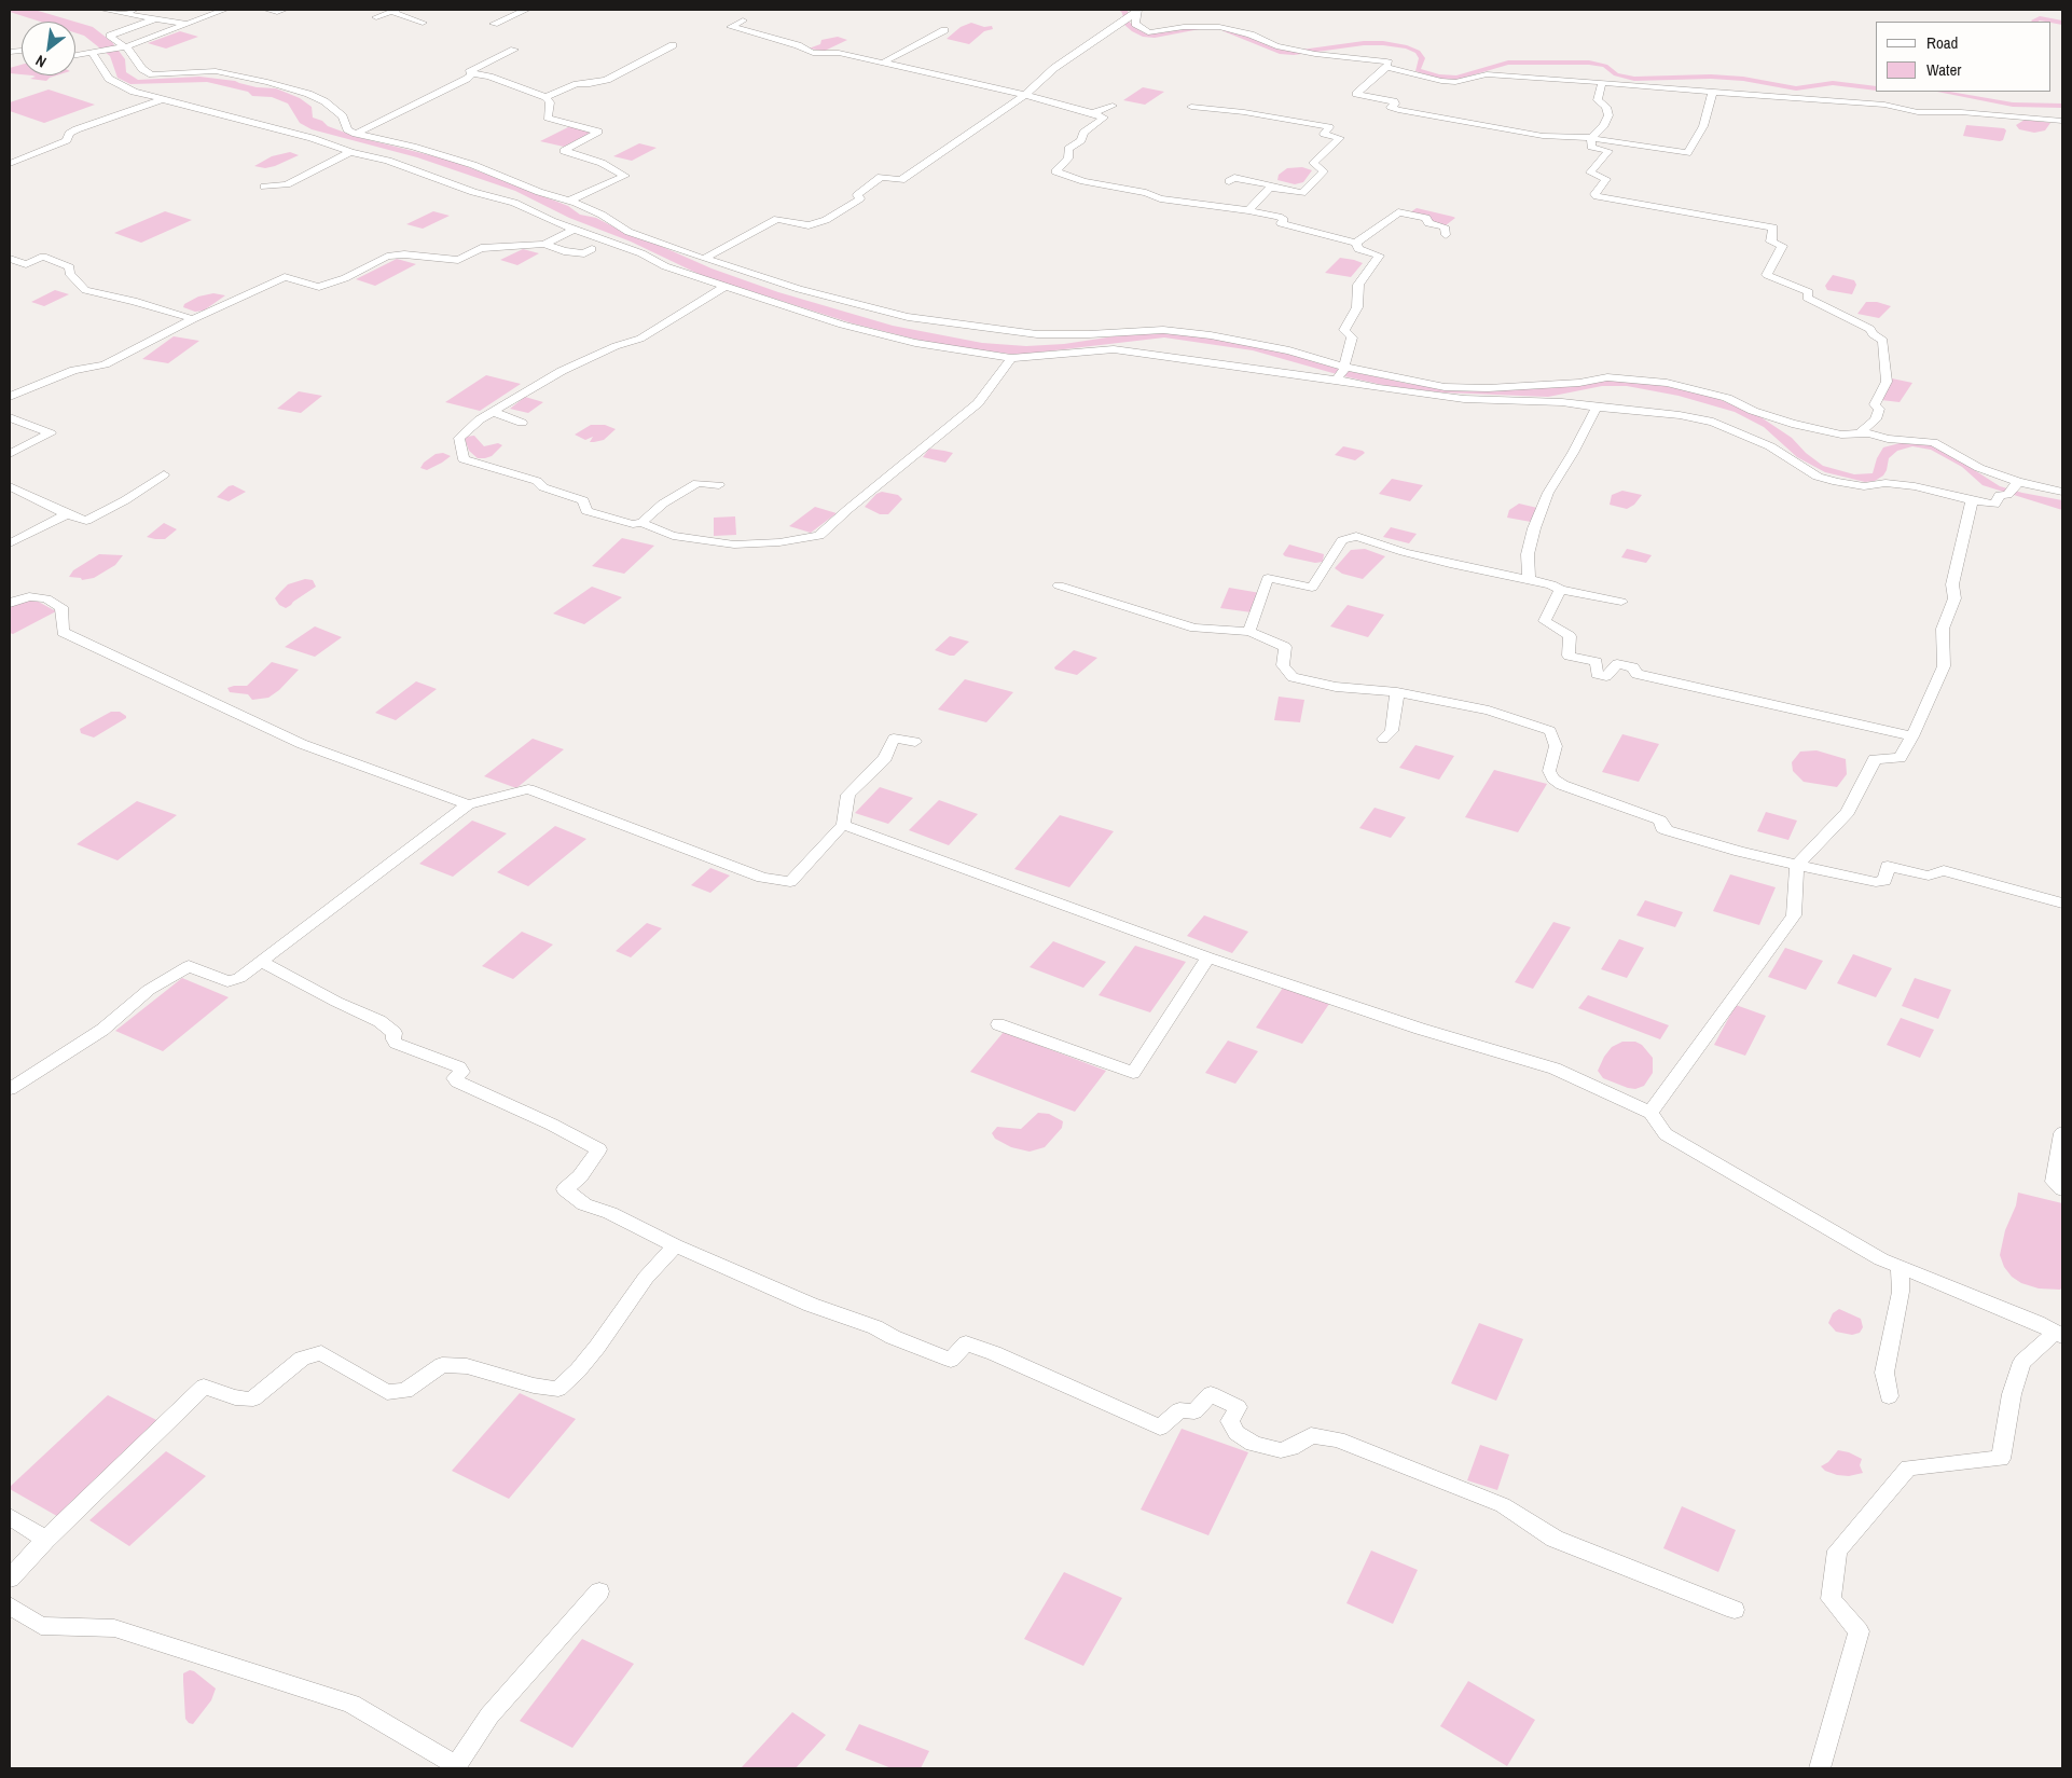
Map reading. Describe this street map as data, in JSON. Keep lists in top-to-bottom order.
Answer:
{
  "legend": ["Road", "Water"],
  "north": "bottom left"
}
